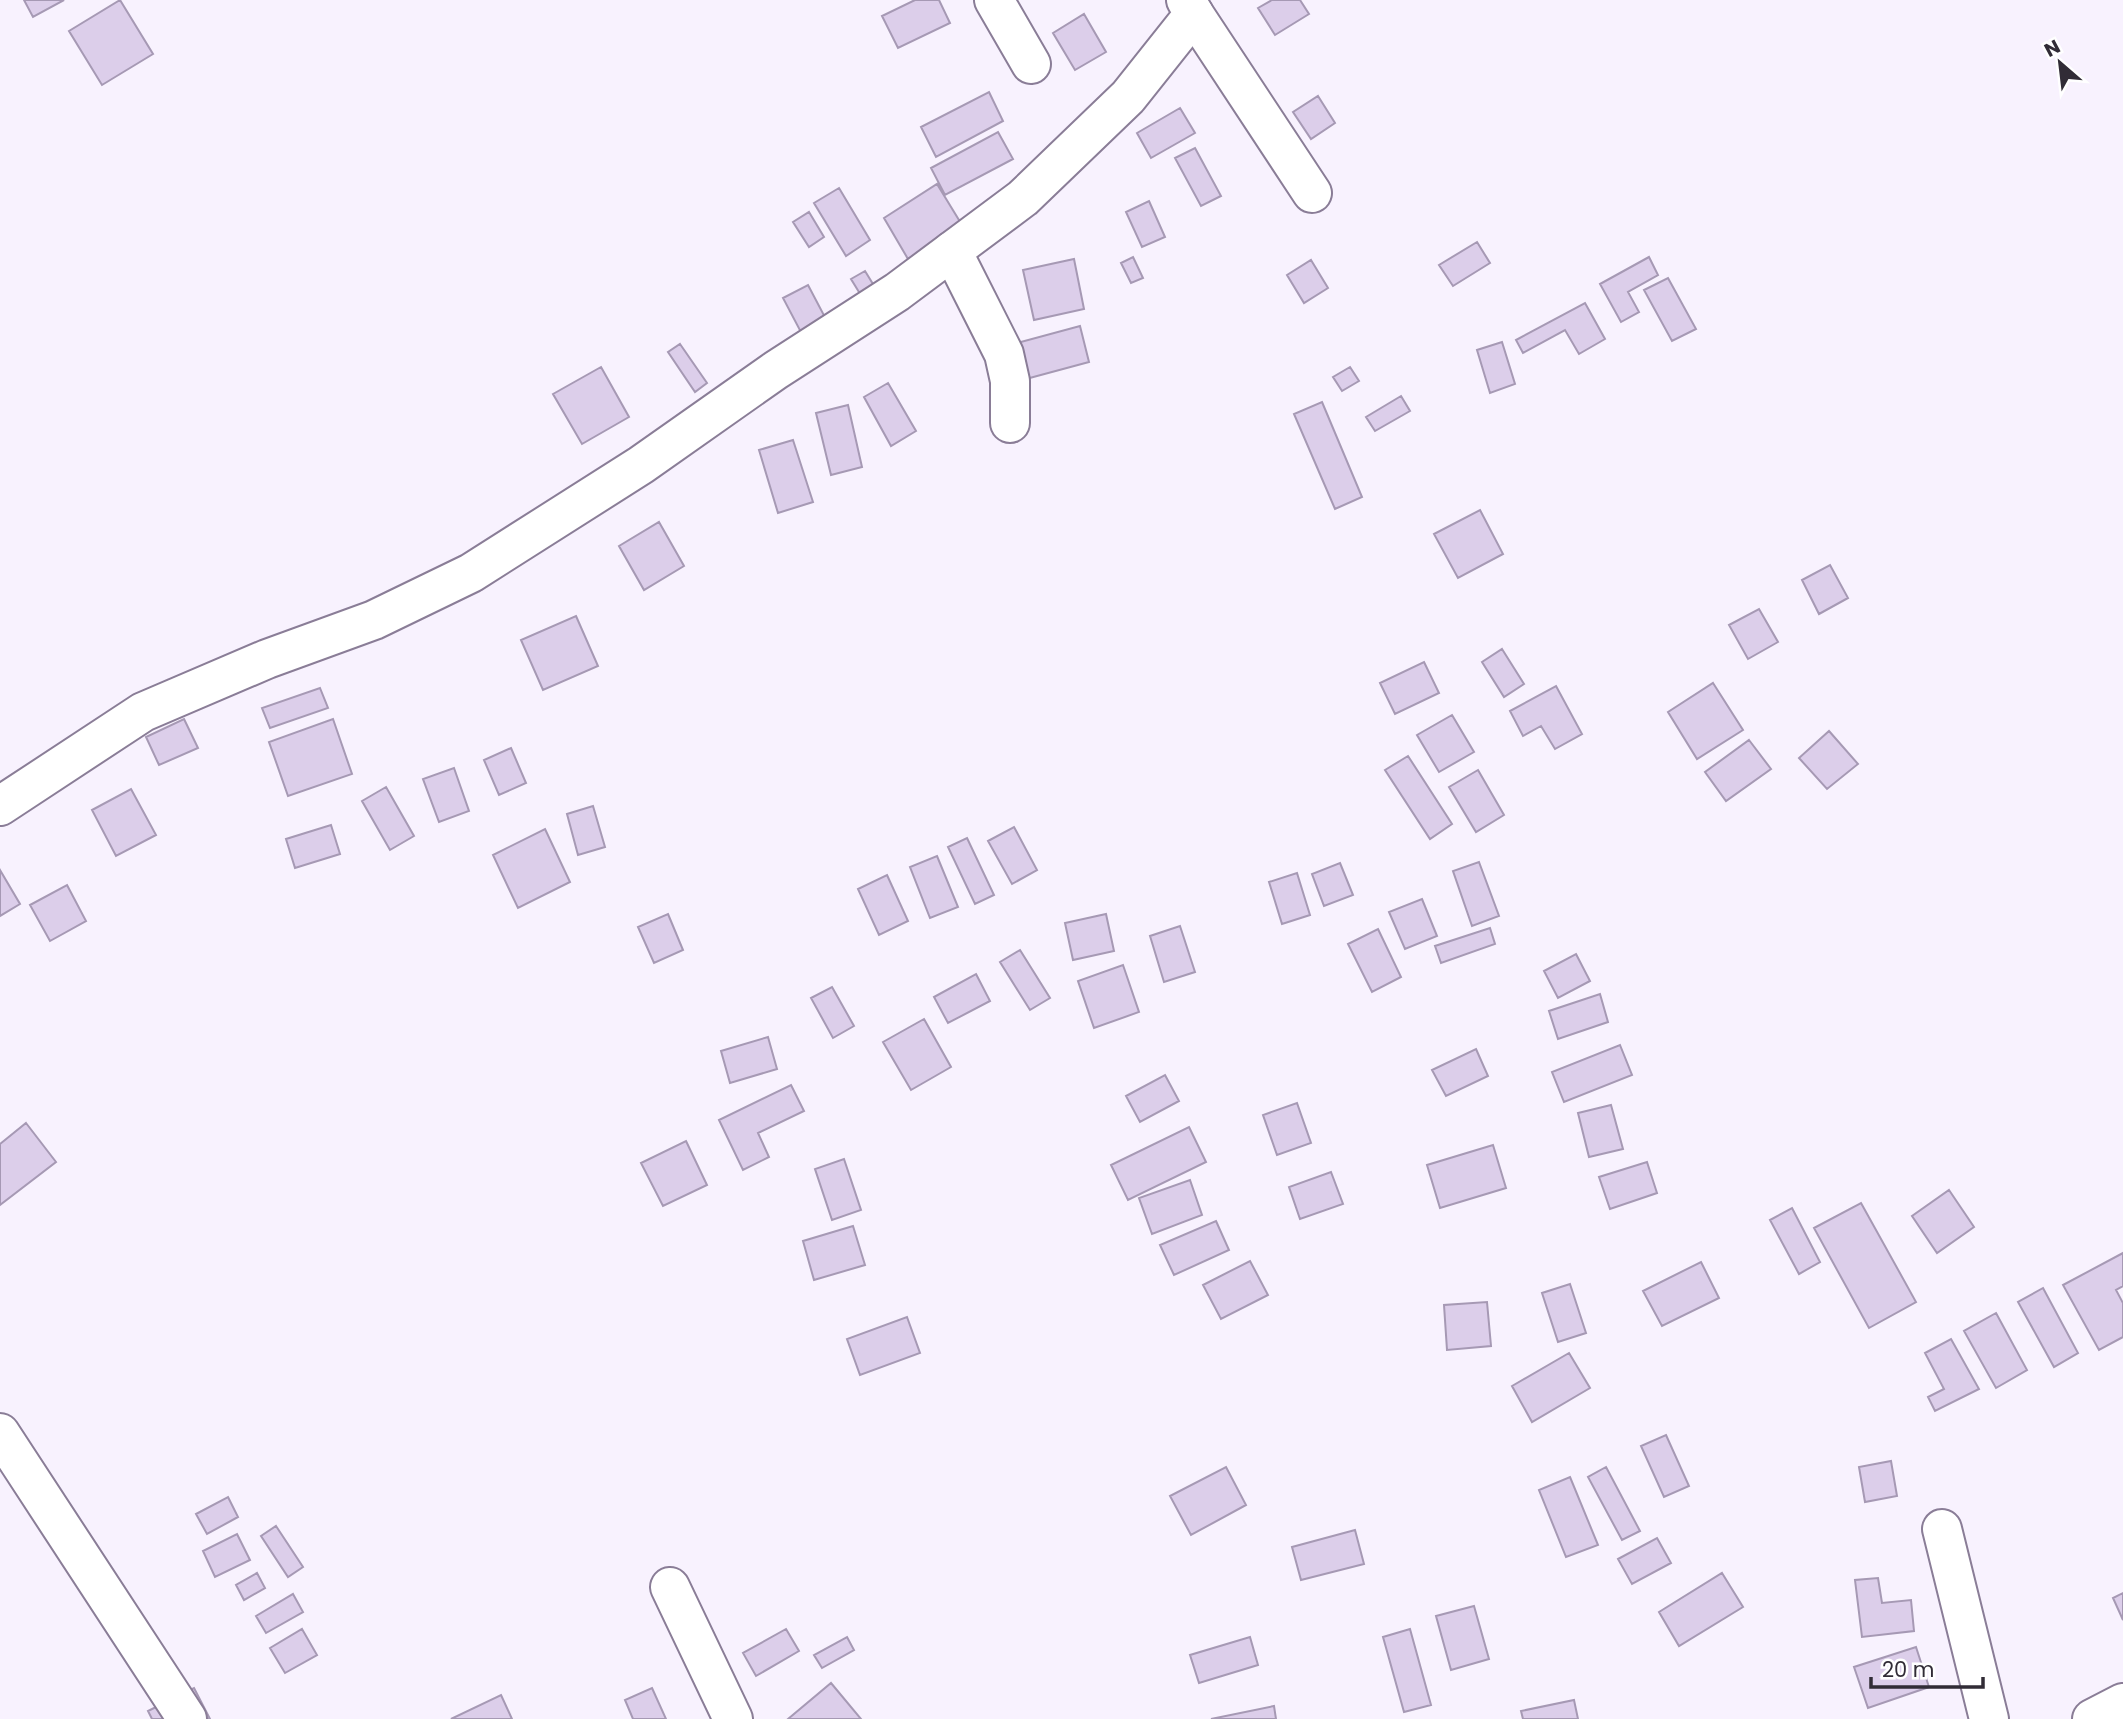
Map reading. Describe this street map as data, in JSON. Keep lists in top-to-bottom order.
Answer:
{
  "scale_bar": "20 m",
  "north": "top left"
}
